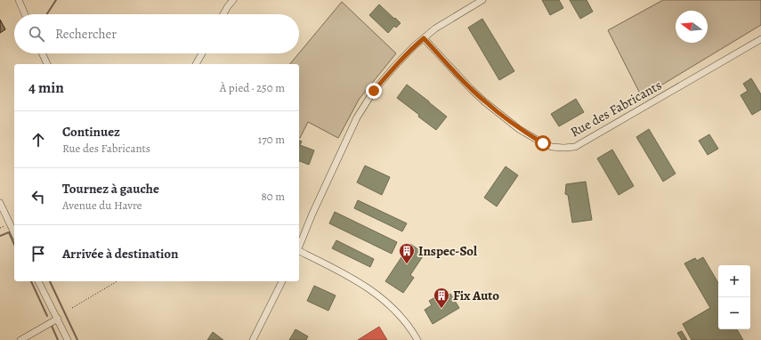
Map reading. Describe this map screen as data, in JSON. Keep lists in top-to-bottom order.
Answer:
{
  "streets": {
    "street": ["Rue des Fabricants"]
  },
  "places": {
    "building": ["Inspec-Sol", "Fix Auto"]
  },
  "north": "left",
  "page": {
    "search": "Rechercher",
    "heading": ["4 min", "À pied · 250 m"],
    "list": [
      ["Continuez", "Rue des Fabricants", "170 m"],
      ["Tournez à gauche", "Avenue du Havre", "80 m"],
      "Arrivée à destination"
    ],
    "map_buttons": ["+", "−"]
  }
}
